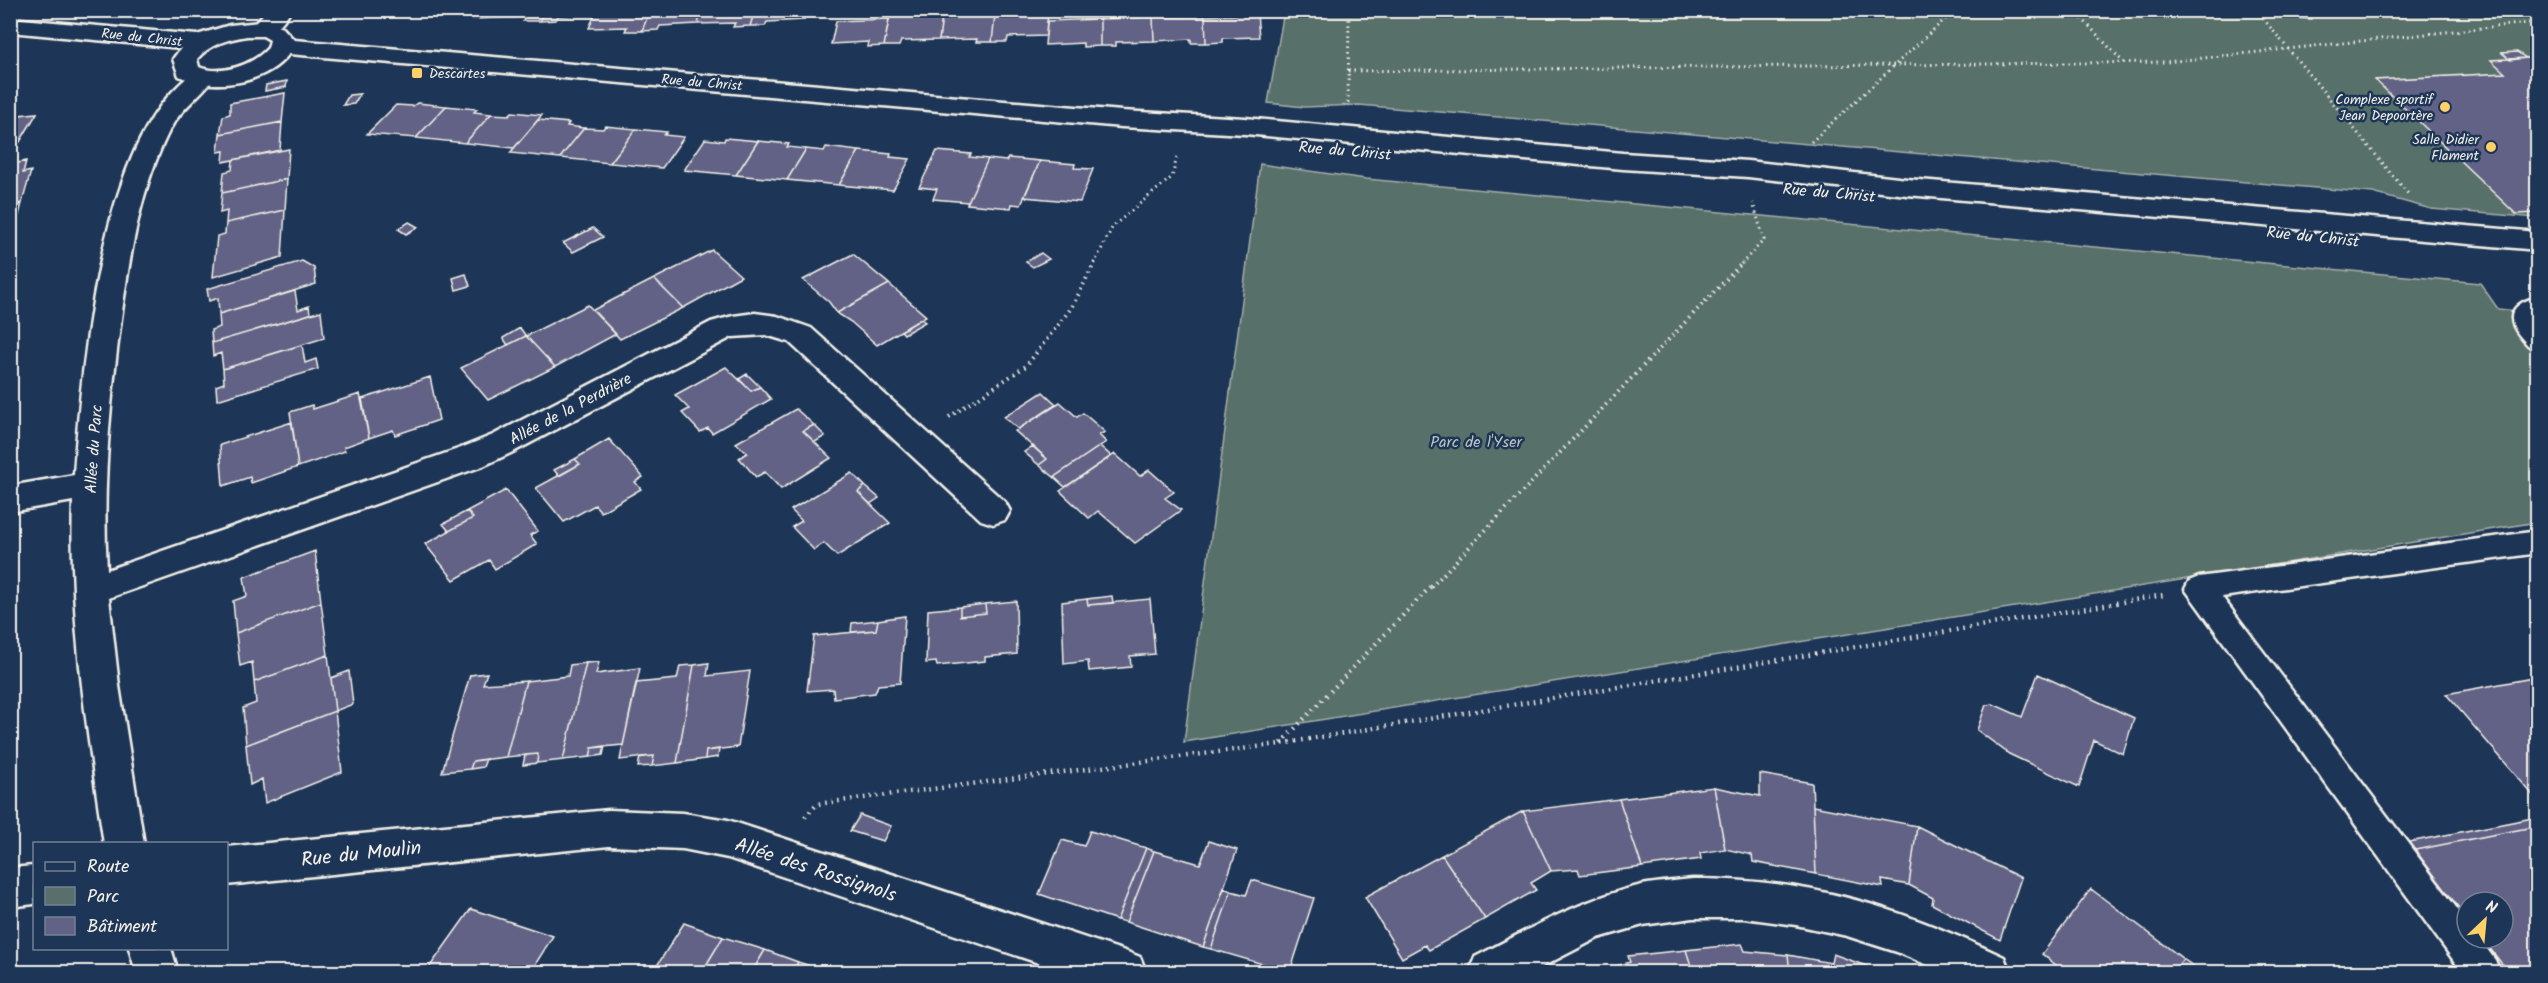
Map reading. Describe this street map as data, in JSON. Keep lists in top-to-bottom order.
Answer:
{
  "streets": {
    "street": [
      "Rue du Christ",
      "Allée de la Perdrière",
      "Allée du Parc",
      "Rue du Moulin",
      "Allée des Rossignols"
    ]
  },
  "crossings": [
    ["Allée de la Perdrière", "Allée du Parc"],
    ["Rue du Moulin", "Allée des Rossignols"]
  ],
  "parks": ["Parc de l'Yser"],
  "places": {
    "transit": ["Descartes"],
    "other": ["Complexe sportif Jean Depoortère", "Salle Didier Flament"]
  },
  "legend": ["Route", "Parc", "Bâtiment"],
  "north": "top right"
}
